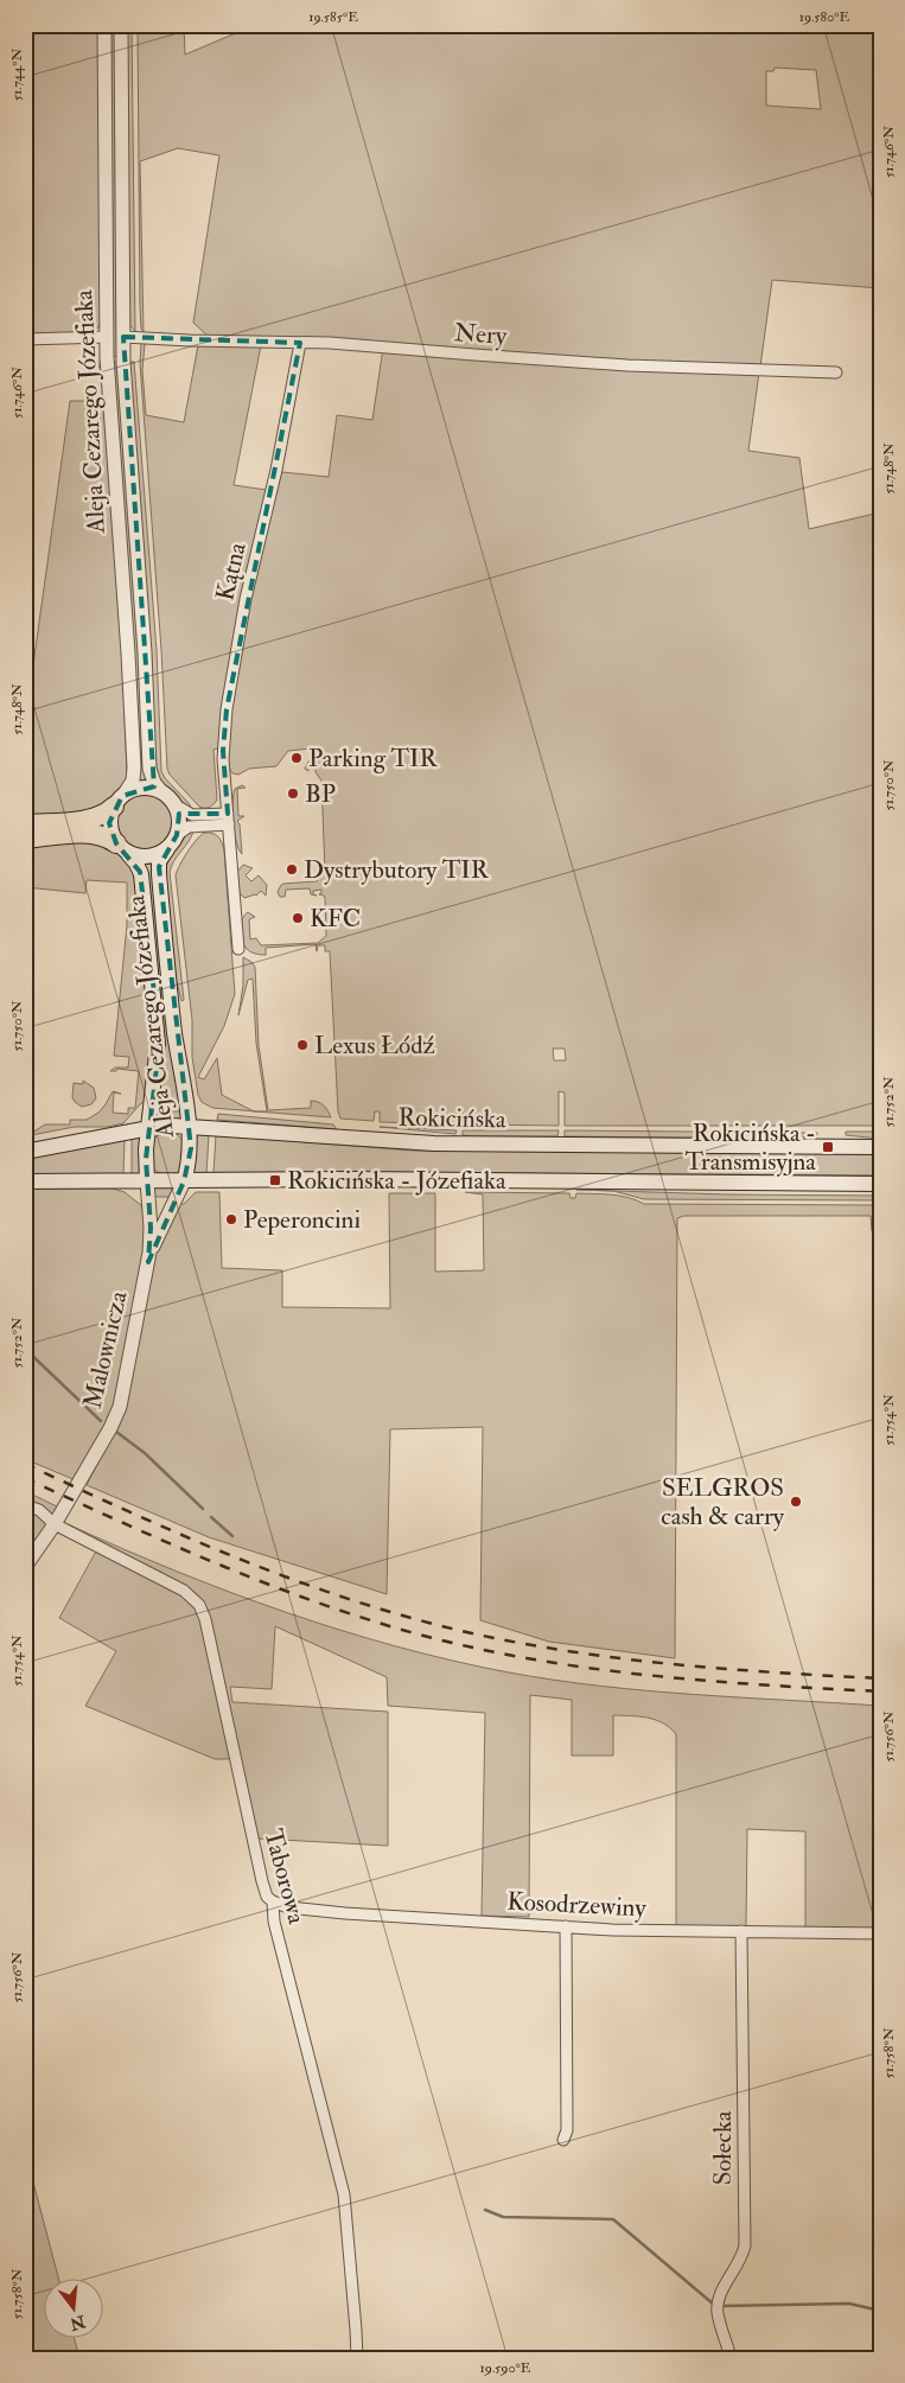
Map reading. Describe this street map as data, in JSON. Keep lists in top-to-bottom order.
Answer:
{
  "streets": {
    "main road": ["Aleja Cezarego Józefiaka", "Rokicińska"],
    "street": [
      "Nery",
      "Kątna",
      "Malownicza",
      "Taborowa",
      "Kosodrzewiny",
      "Sołecka"
    ]
  },
  "crossings": [
    ["Nery", "Aleja Cezarego Józefiaka"],
    ["Nery", "Kątna"],
    ["Aleja Cezarego Józefiaka", "Rokicińska"],
    ["Aleja Cezarego Józefiaka", "Malownicza"],
    ["Malownicza", "Taborowa"],
    ["Taborowa", "Kosodrzewiny"],
    ["Kosodrzewiny", "Sołecka"]
  ],
  "places": {
    "other": [
      "Parking TIR",
      "BP",
      "Dystrybutory TIR",
      "KFC",
      "Lexus Łódź",
      "Peperoncini",
      "SELGROS cash & carry"
    ],
    "transit": ["Rokicińska - Transmisyjna", "Rokicińska - Józefiaka"]
  },
  "north": "bottom",
  "coordinates": [
    "19.585°E",
    "19.580°E",
    "51.744°N",
    "51.746°N",
    "51.748°N",
    "51.750°N",
    "51.752°N",
    "51.754°N",
    "51.756°N",
    "51.758°N",
    "19.590°E"
  ]
}
